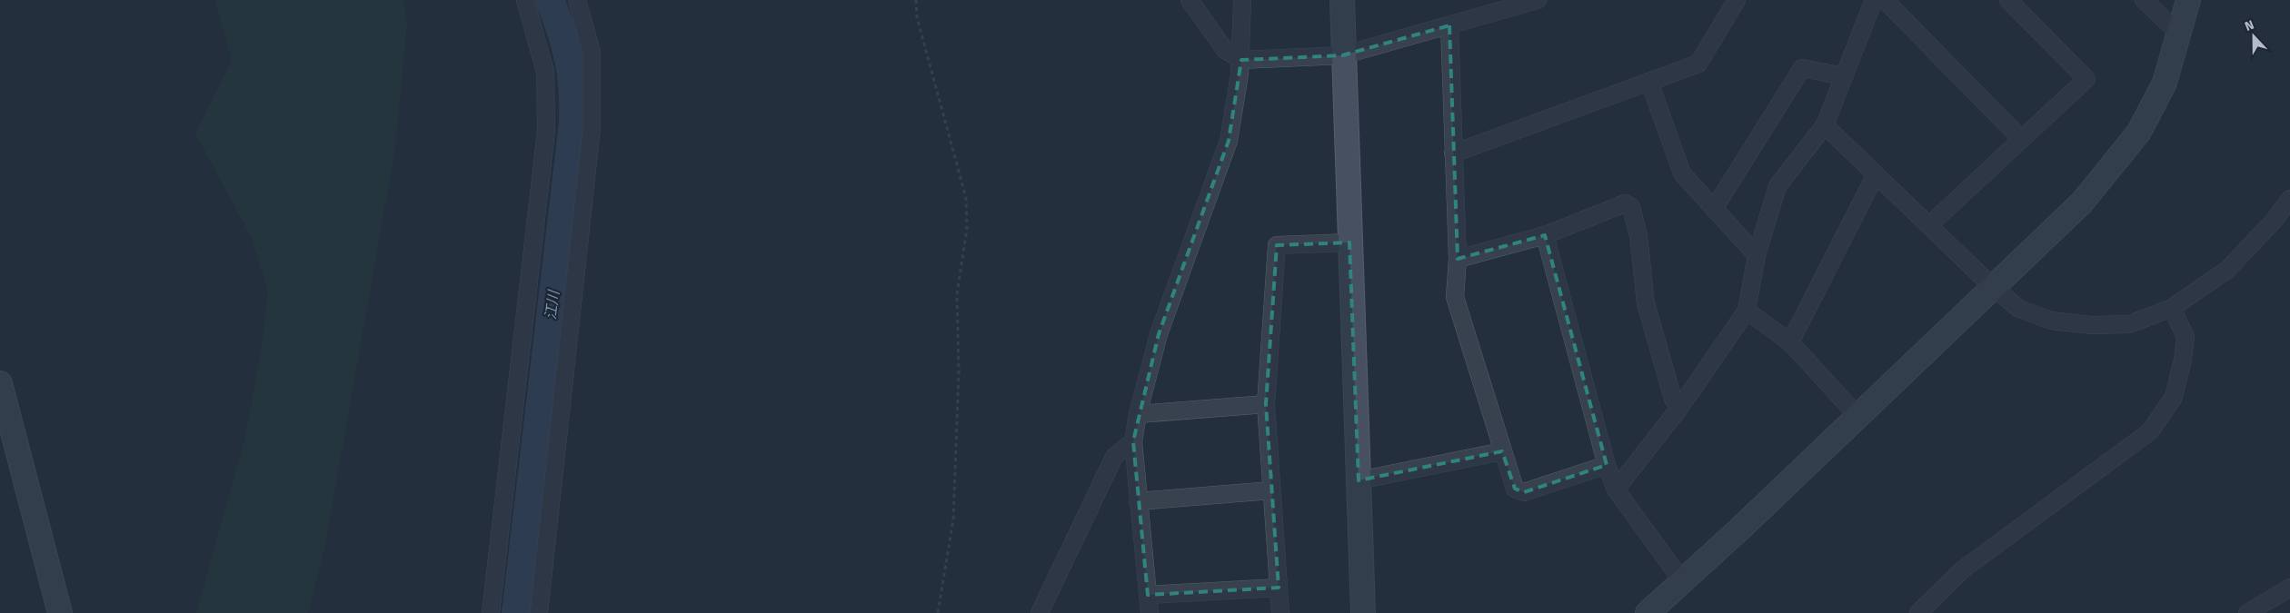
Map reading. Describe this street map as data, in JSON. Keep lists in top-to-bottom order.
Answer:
{
  "water": ["江川"],
  "north": "top"
}
